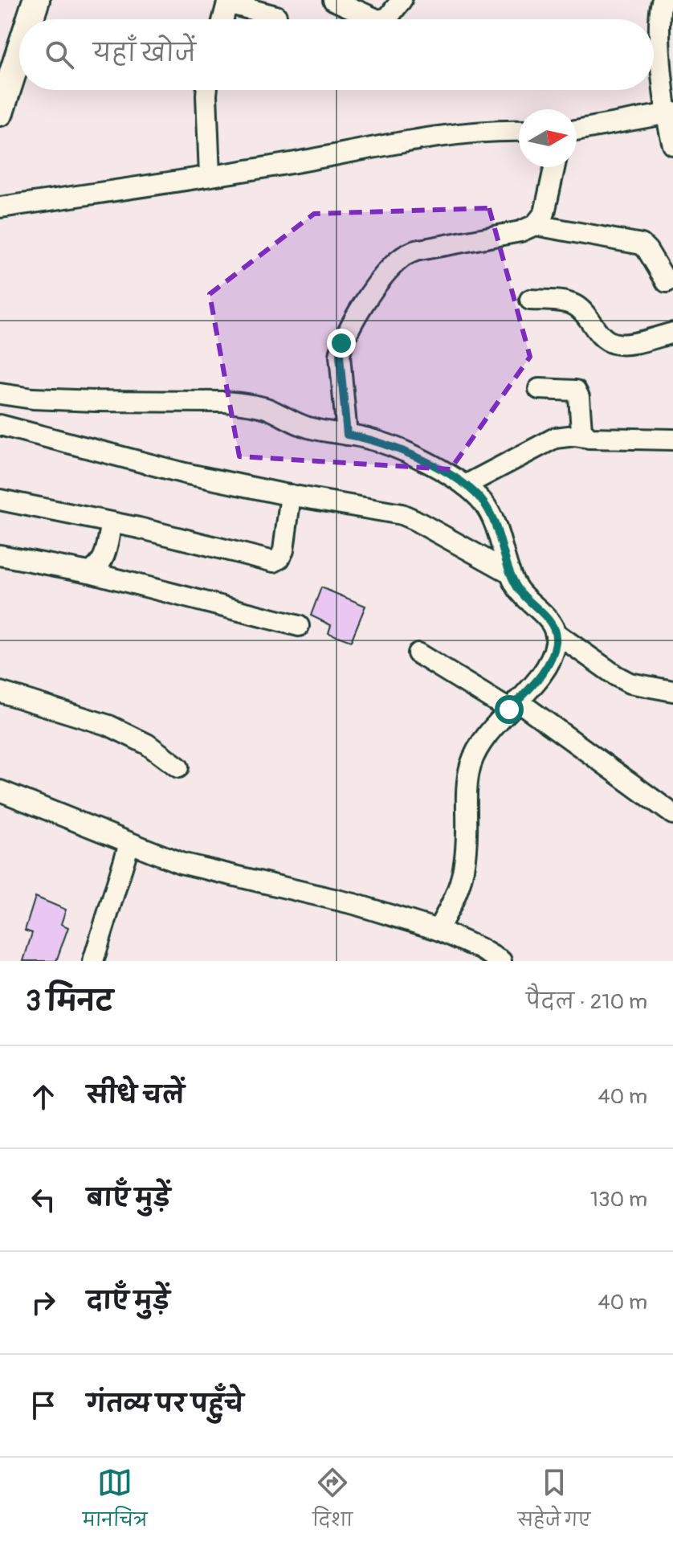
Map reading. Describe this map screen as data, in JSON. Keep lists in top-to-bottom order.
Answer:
{
  "north": "right",
  "page": {
    "search": "यहाँ खोजें",
    "heading": ["3 मिनट", "पैदल · 210 m"],
    "list": [
      ["सीधे चलें", "40 m"],
      ["बाएँ मुड़ें", "130 m"],
      ["दाएँ मुड़ें", "40 m"],
      "गंतव्य पर पहुँचे"
    ],
    "nav": ["मानचित्र", "दिशा", "सहेजे गए"]
  }
}
